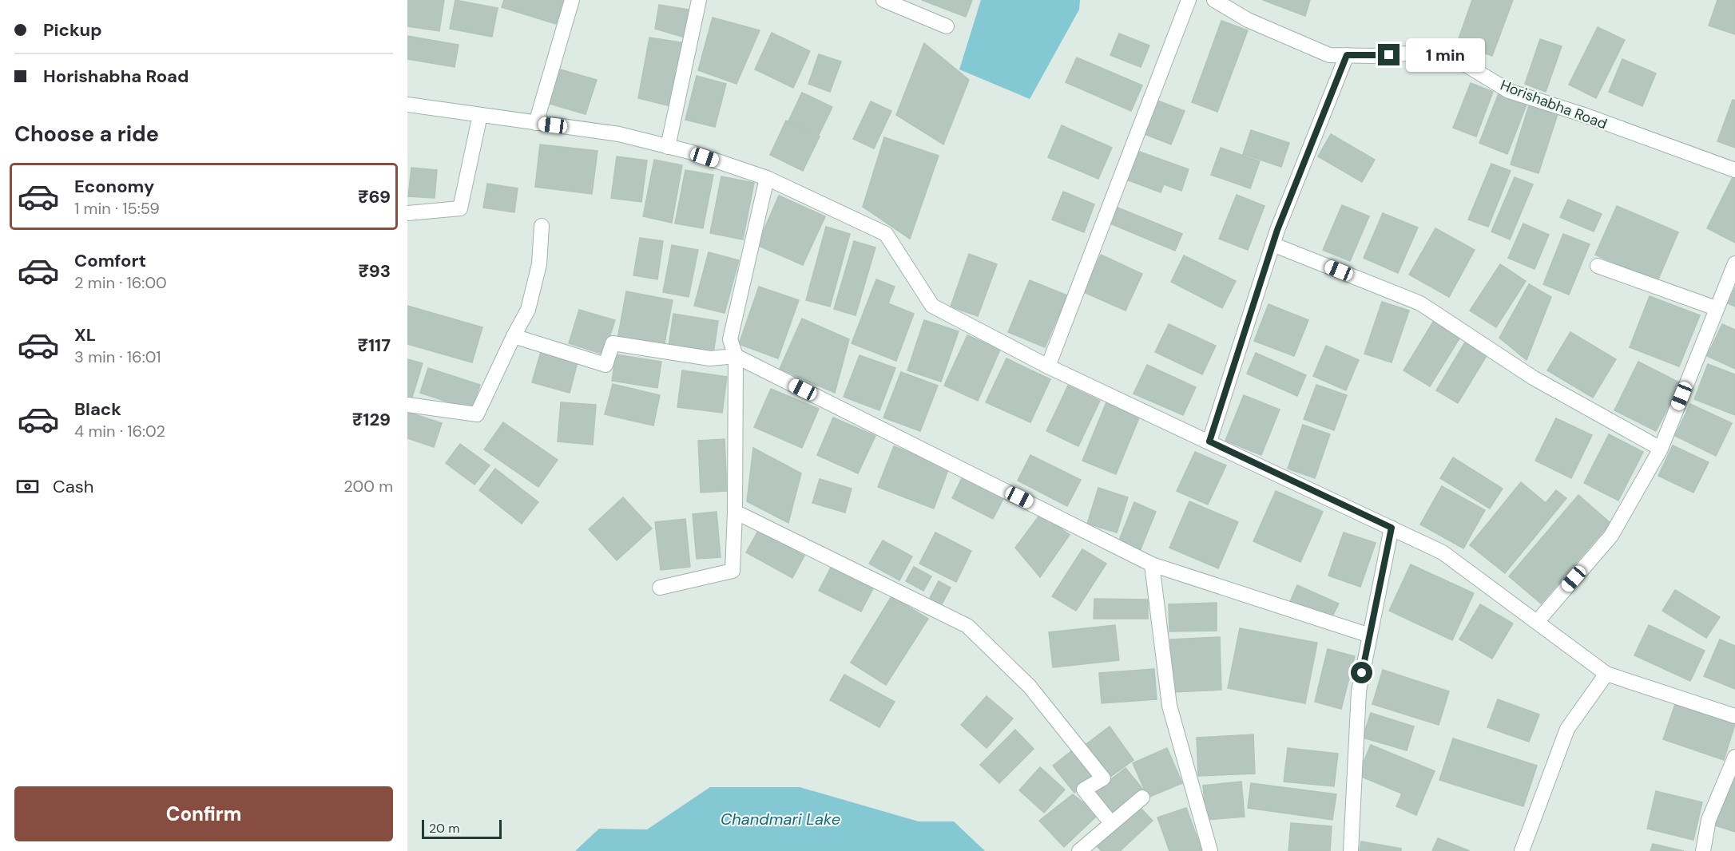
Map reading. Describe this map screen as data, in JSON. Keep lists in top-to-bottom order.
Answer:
{
  "streets": {
    "street": ["Horishabha Road"]
  },
  "water": ["Chandmari Lake"],
  "scale_bar": "20 m",
  "page": {
    "banner": ["Pickup", "Horishabha Road"],
    "bubble": "1 min",
    "heading": "Choose a ride",
    "list": [
      {
        "name": "Economy",
        "note": "1 min · 15:59",
        "value": "₹69"
      },
      {
        "name": "Comfort",
        "note": "2 min · 16:00",
        "value": "₹93"
      },
      {
        "name": "XL",
        "note": "3 min · 16:01",
        "value": "₹117"
      },
      {
        "name": "Black",
        "note": "4 min · 16:02",
        "value": "₹129"
      }
    ],
    "pay": ["Cash", "200 m"],
    "buttons": "Confirm",
    "scale": "20 m"
  }
}
